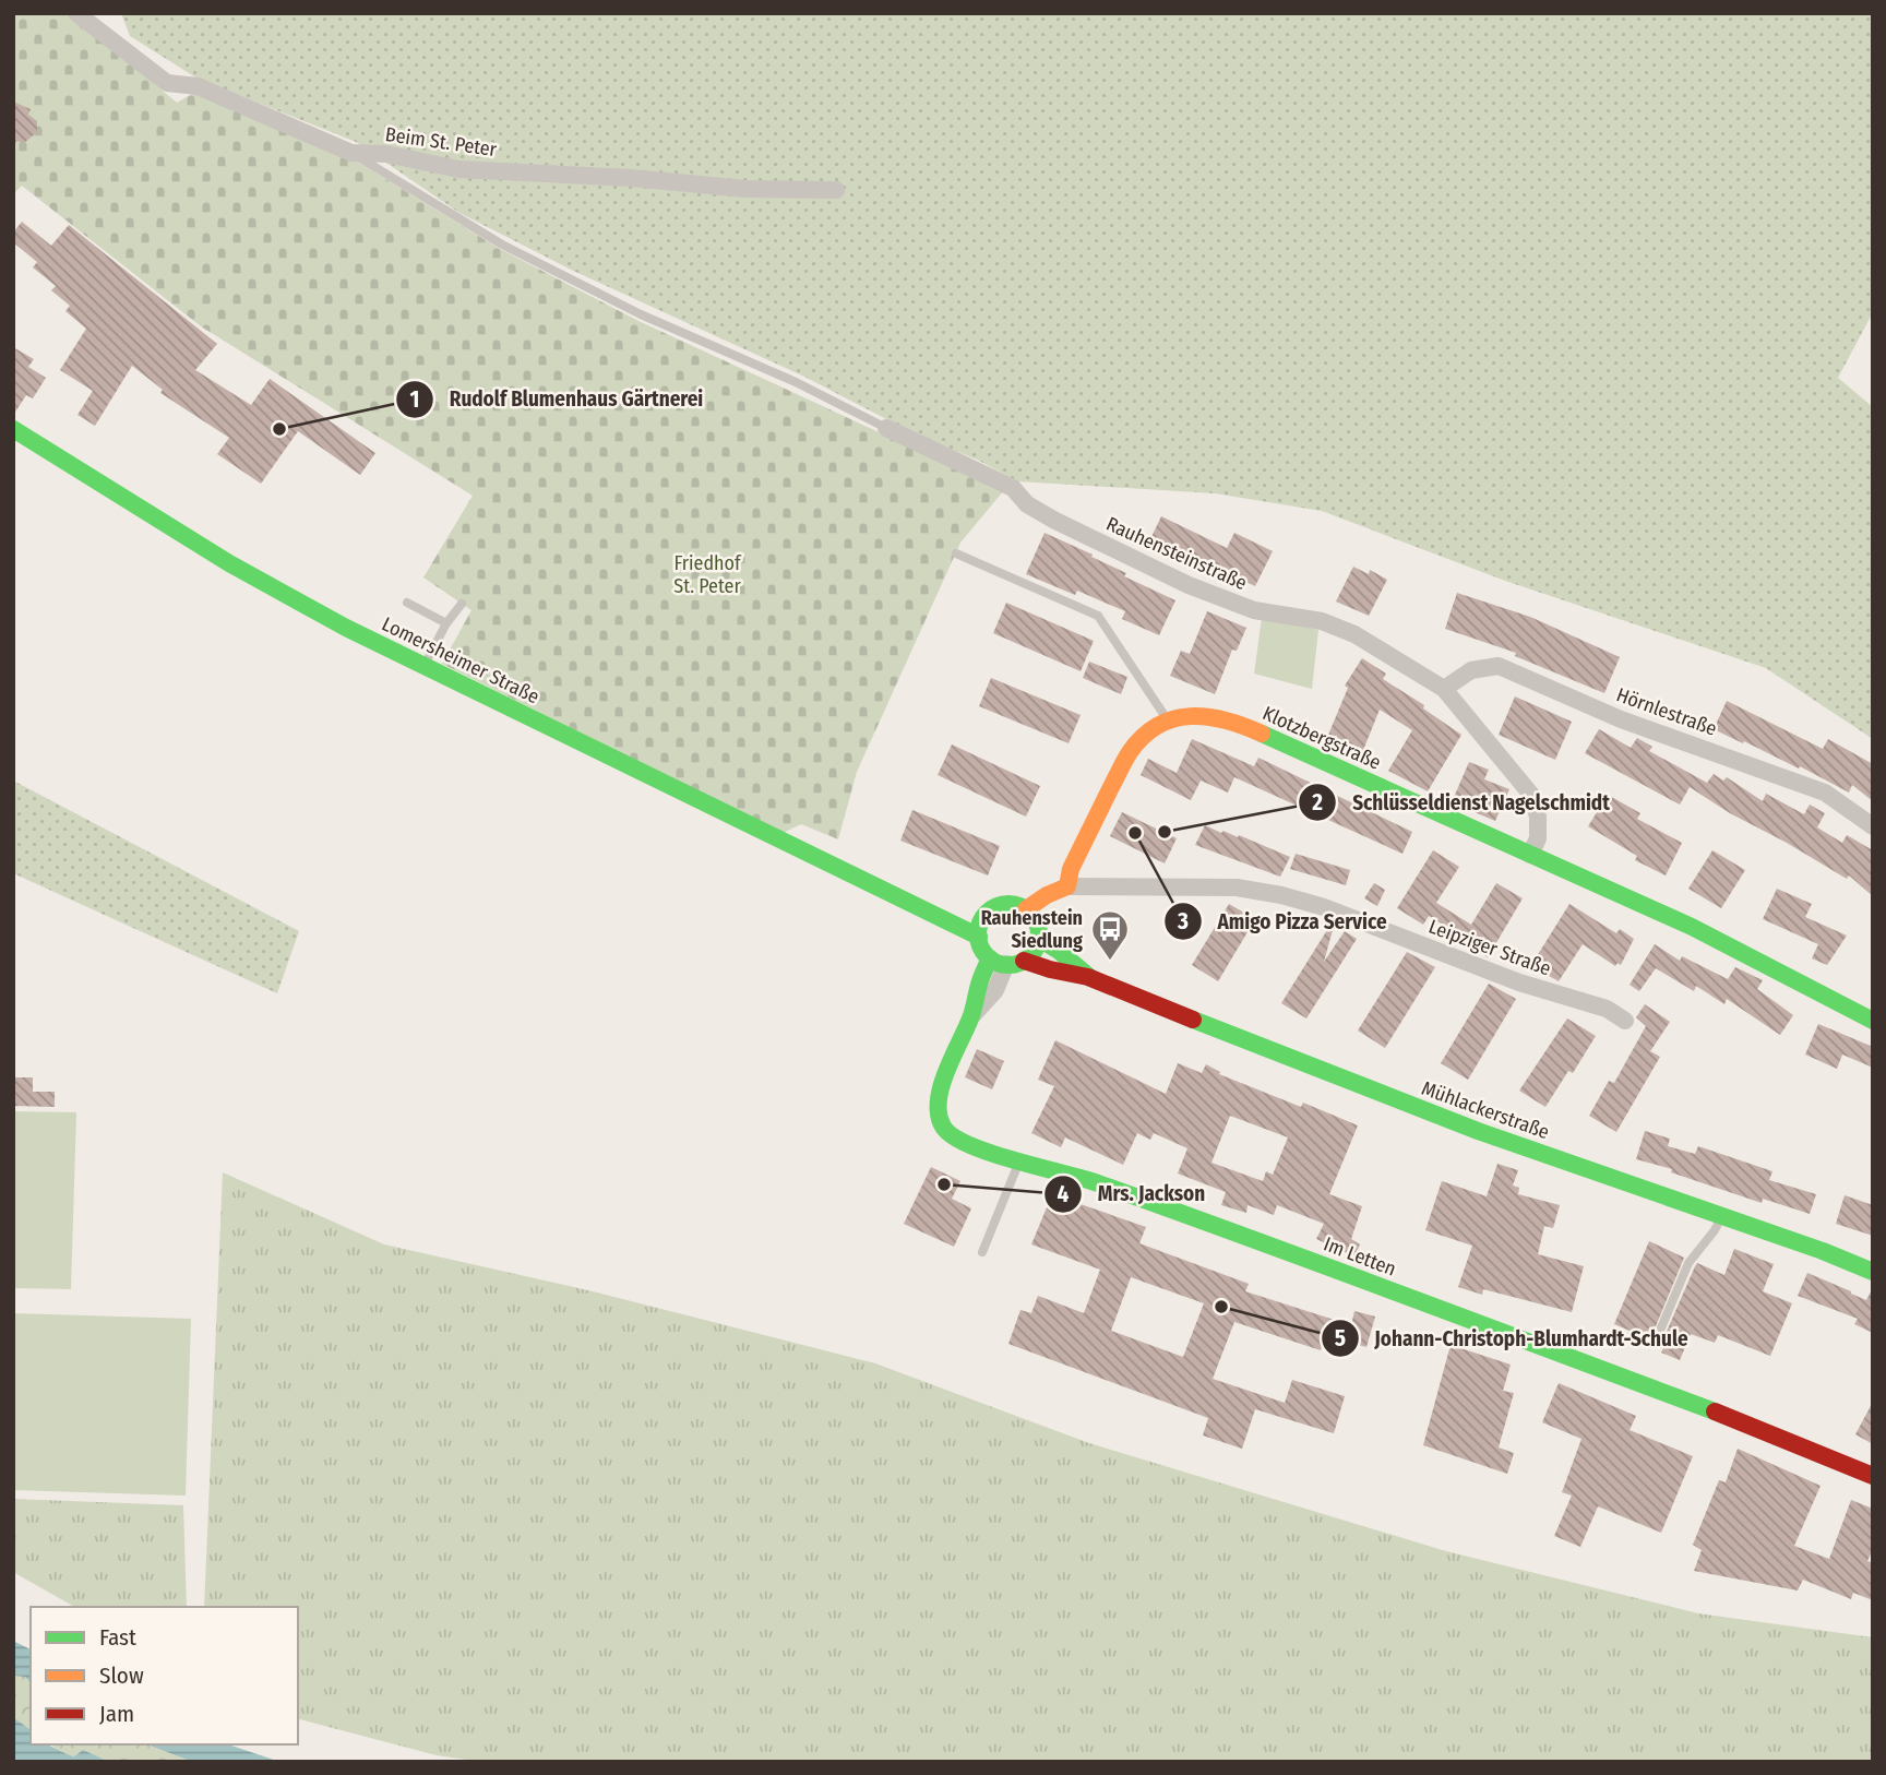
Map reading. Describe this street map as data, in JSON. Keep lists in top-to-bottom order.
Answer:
{
  "streets": {
    "street": [
      "Beim St. Peter",
      "Rauhensteinstraße",
      "Lomersheimer Straße",
      "Hörnlestraße",
      "Klotzbergstraße",
      "Leipziger Straße",
      "Mühlackerstraße",
      "Im Letten"
    ]
  },
  "crossings": [
    ["Rauhensteinstraße", "Hörnlestraße"],
    ["Rauhensteinstraße", "Klotzbergstraße"],
    ["Lomersheimer Straße", "Mühlackerstraße"],
    ["Lomersheimer Straße", "Im Letten"],
    ["Mühlackerstraße", "Im Letten"]
  ],
  "parks": ["Friedhof St. Peter"],
  "places": {
    "other": [
      "Rudolf Blumenhaus Gärtnerei",
      "Schlüsseldienst Nagelschmidt",
      "Amigo Pizza Service",
      "Mrs. Jackson",
      "Johann-Christoph-Blumhardt-Schule"
    ],
    "bus stop": ["Rauhenstein Siedlung"]
  },
  "legend": ["Fast", "Slow", "Jam"]
}
